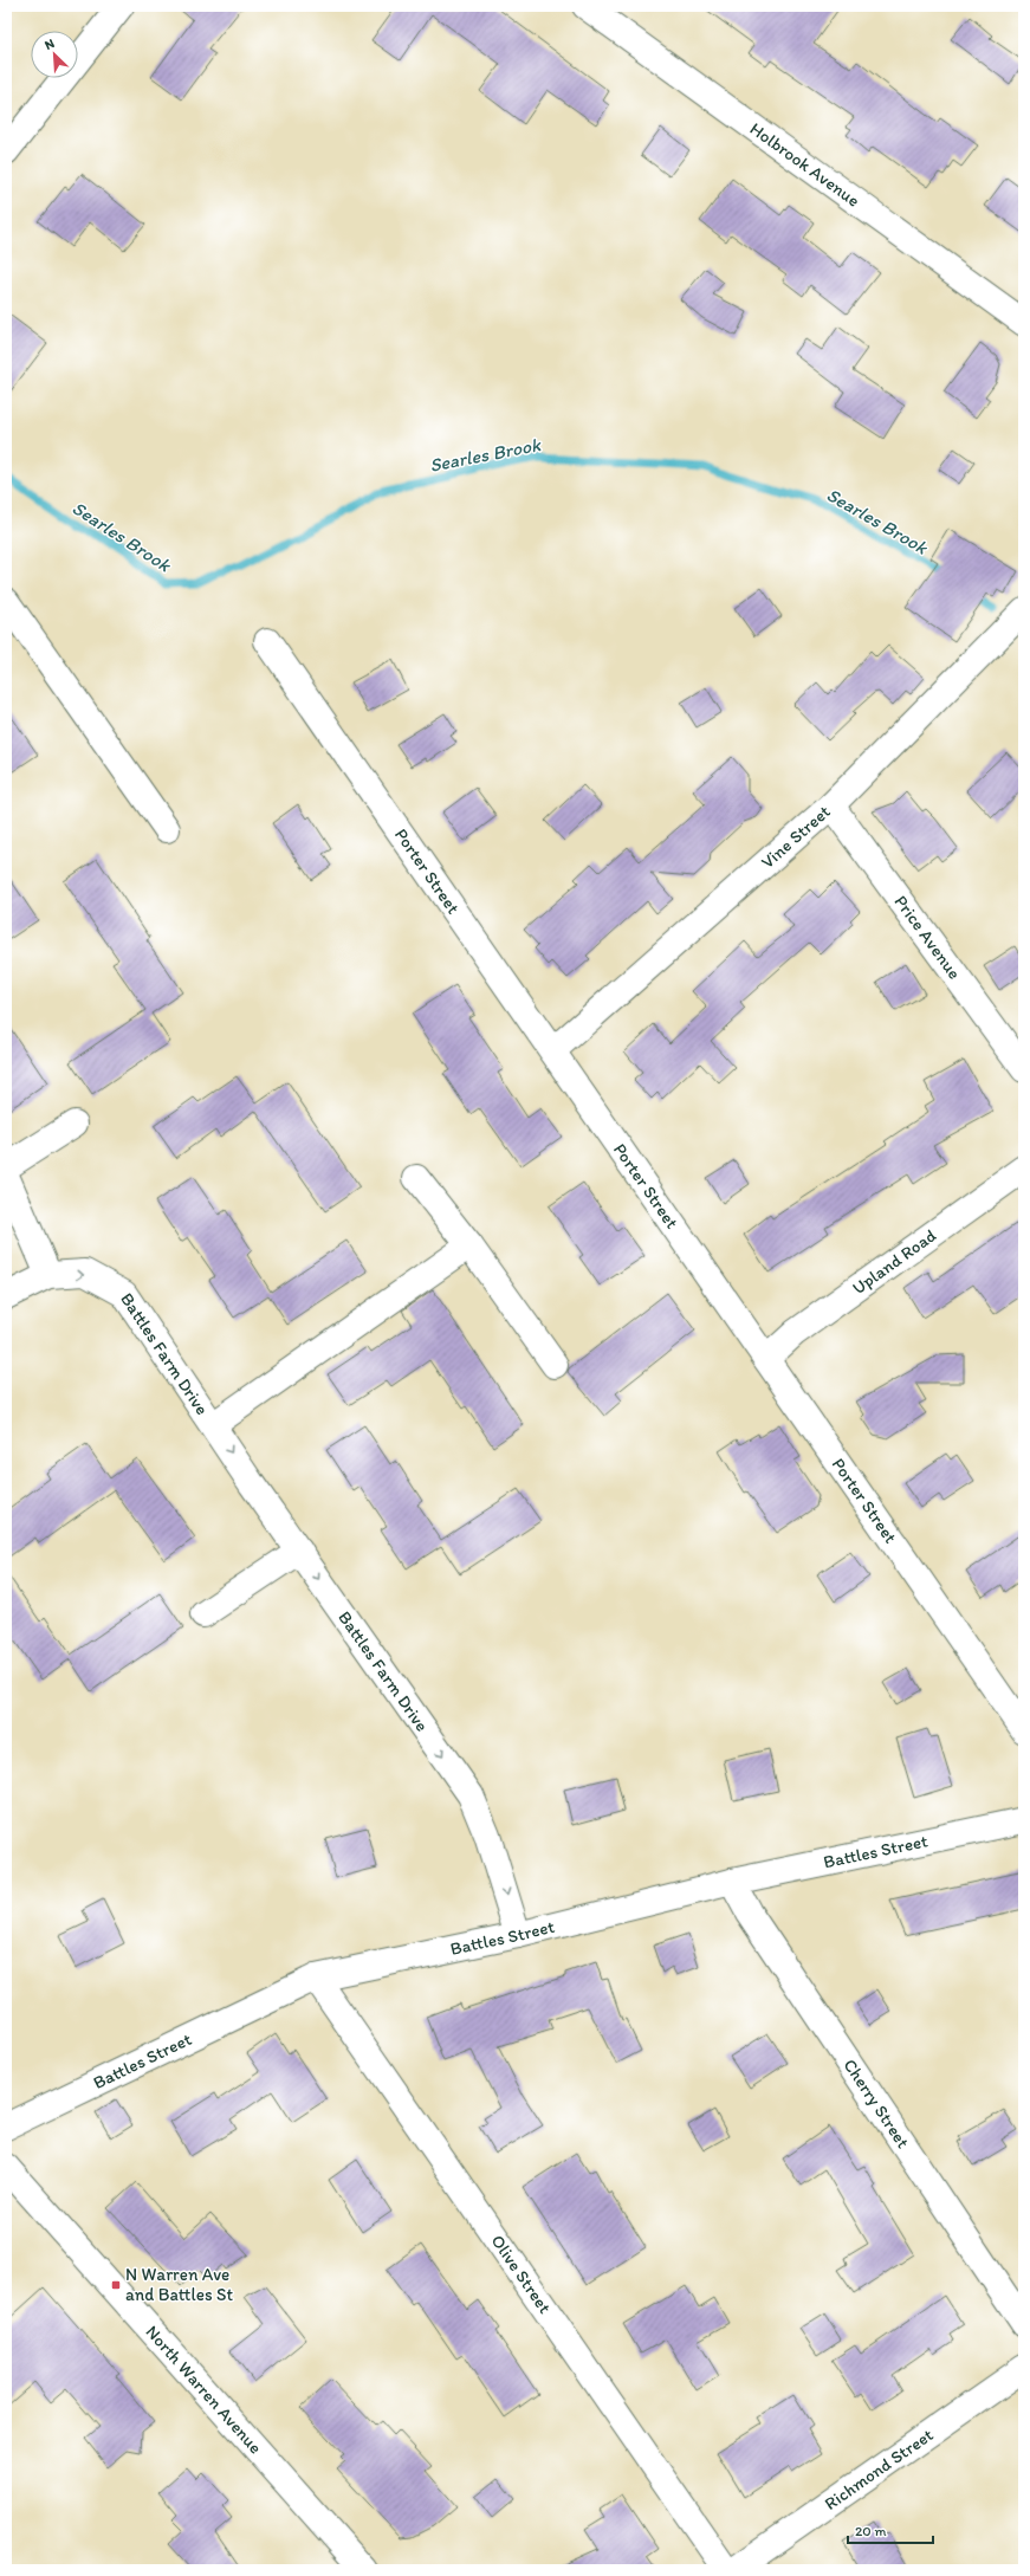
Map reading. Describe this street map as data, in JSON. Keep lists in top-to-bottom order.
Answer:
{
  "streets": {
    "street": [
      "Holbrook Avenue",
      "Vine Street",
      "Porter Street",
      "Price Avenue",
      "Upland Road",
      "Battles Farm Drive",
      "Battles Street",
      "Cherry Street",
      "Olive Street",
      "North Warren Avenue",
      "Richmond Street"
    ]
  },
  "crossings": [
    ["Vine Street", "Porter Street"],
    ["Vine Street", "Price Avenue"],
    ["Porter Street", "Upland Road"],
    ["Battles Farm Drive", "Battles Street"],
    ["Battles Street", "Cherry Street"],
    ["Battles Street", "Olive Street"]
  ],
  "one_way": ["Battles Farm Drive"],
  "water": ["Searles Brook"],
  "places": {
    "transit": ["N Warren Ave and Battles St"]
  },
  "scale_bar": "20 m",
  "north": "top left"
}
